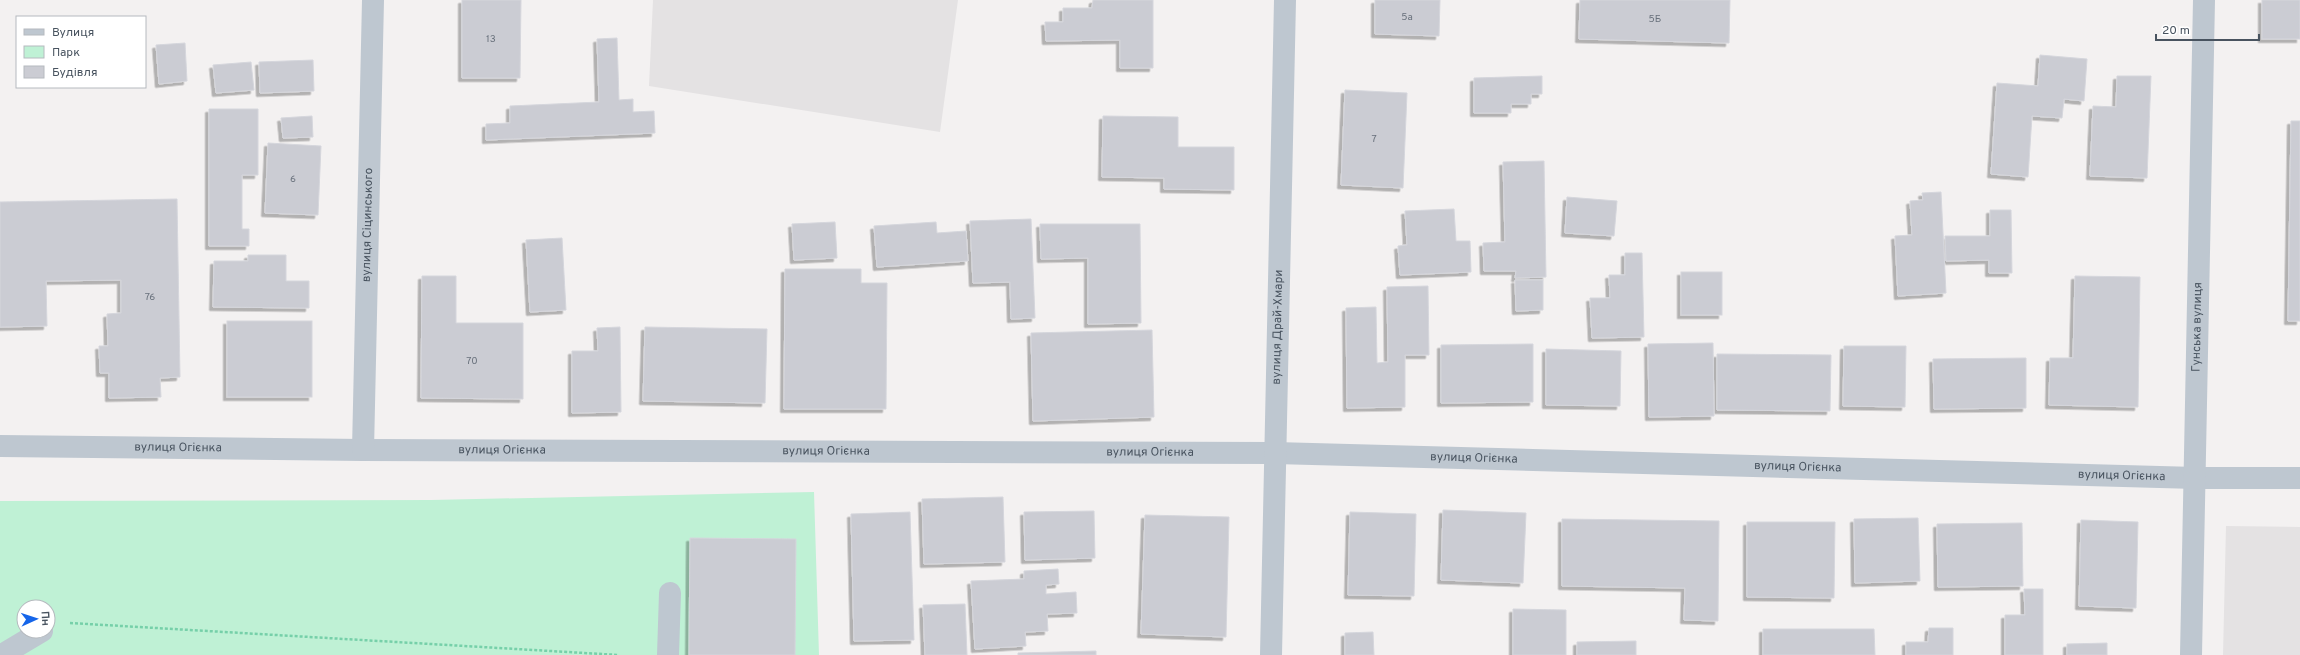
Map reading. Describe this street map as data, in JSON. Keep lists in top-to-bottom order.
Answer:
{
  "streets": {
    "street": [
      "вулиця Сіцинського",
      "вулиця Драй-Хмари",
      "Гунська вулиця",
      "вулиця Огієнка"
    ]
  },
  "crossings": [
    ["вулиця Сіцинського", "вулиця Огієнка"],
    ["вулиця Драй-Хмари", "вулиця Огієнка"],
    ["Гунська вулиця", "вулиця Огієнка"]
  ],
  "house_numbers": [
    "5а",
    "5Б",
    "13",
    "7",
    "6",
    "76",
    "70"
  ],
  "legend": ["Вулиця", "Парк", "Будівля"],
  "scale_bar": "20 m",
  "north": "right"
}
